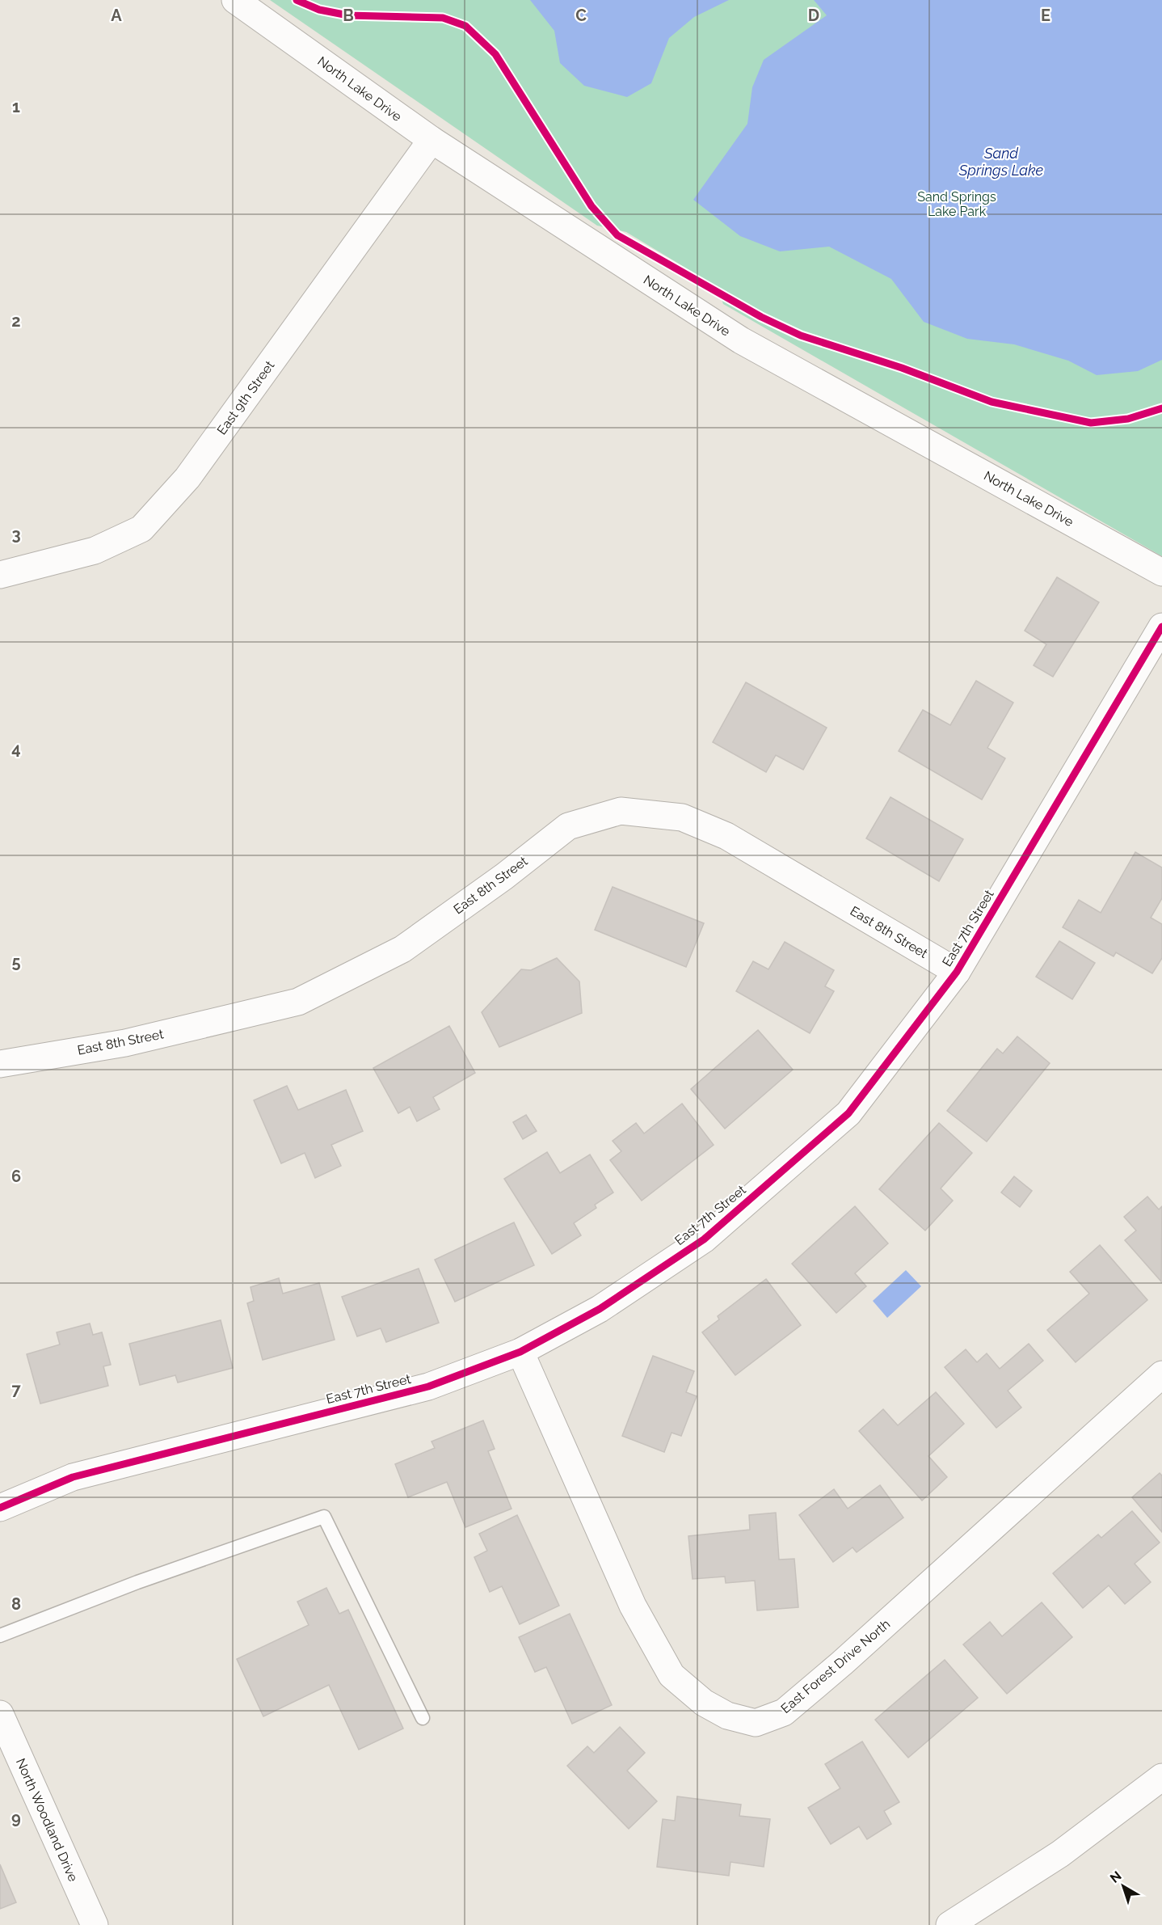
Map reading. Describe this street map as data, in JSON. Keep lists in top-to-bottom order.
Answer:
{
  "streets": {
    "street": [
      "North Lake Drive",
      "East 9th Street",
      "East 8th Street",
      "East 7th Street",
      "East Forest Drive North",
      "North Woodland Drive"
    ]
  },
  "crossings": [
    ["North Lake Drive", "East 9th Street"],
    ["East 8th Street", "East 7th Street"],
    ["East 7th Street", "East Forest Drive North"]
  ],
  "water": ["Sand Springs Lake"],
  "parks": ["Sand Springs Lake Park"],
  "north": "top left",
  "grid": {
    "columns": [
      "A",
      "B",
      "C",
      "D",
      "E"
    ],
    "rows": [
      "1",
      "2",
      "3",
      "4",
      "5",
      "6",
      "7",
      "8",
      "9"
    ]
  }
}
